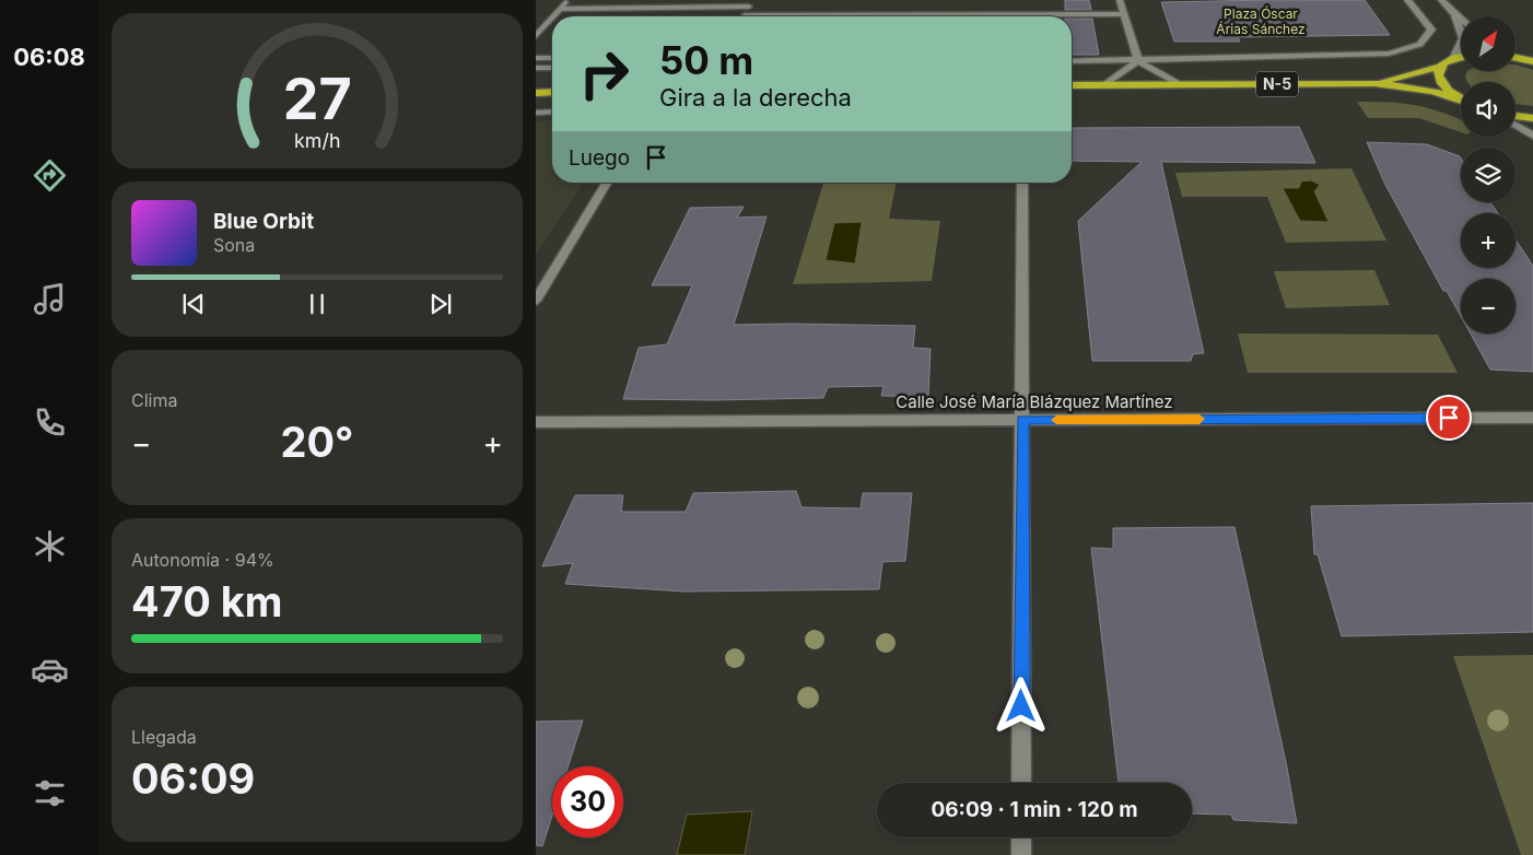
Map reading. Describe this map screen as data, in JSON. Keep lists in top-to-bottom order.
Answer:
{
  "streets": {
    "highway": ["N-5"],
    "street": ["Calle José María Blázquez Martínez"]
  },
  "parks": ["Plaza Óscar Árias Sánchez"],
  "north": "top right",
  "page": {
    "tabs": "06:08",
    "map_buttons": ["+", "−"],
    "turn": ["50 m", "Gira a la derecha"],
    "then": "Luego",
    "song": ["Blue Orbit", "Sona"],
    "tile": [
      "Clima",
      ["Autonomía · 94%", "470 km"],
      ["Llegada", "06:09"]
    ],
    "heat": ["−", "20°", "+"],
    "limit": "30",
    "trip": "06:09 · 1 min · 120 m",
    "gauge": ["27", "km/h"]
  }
}
